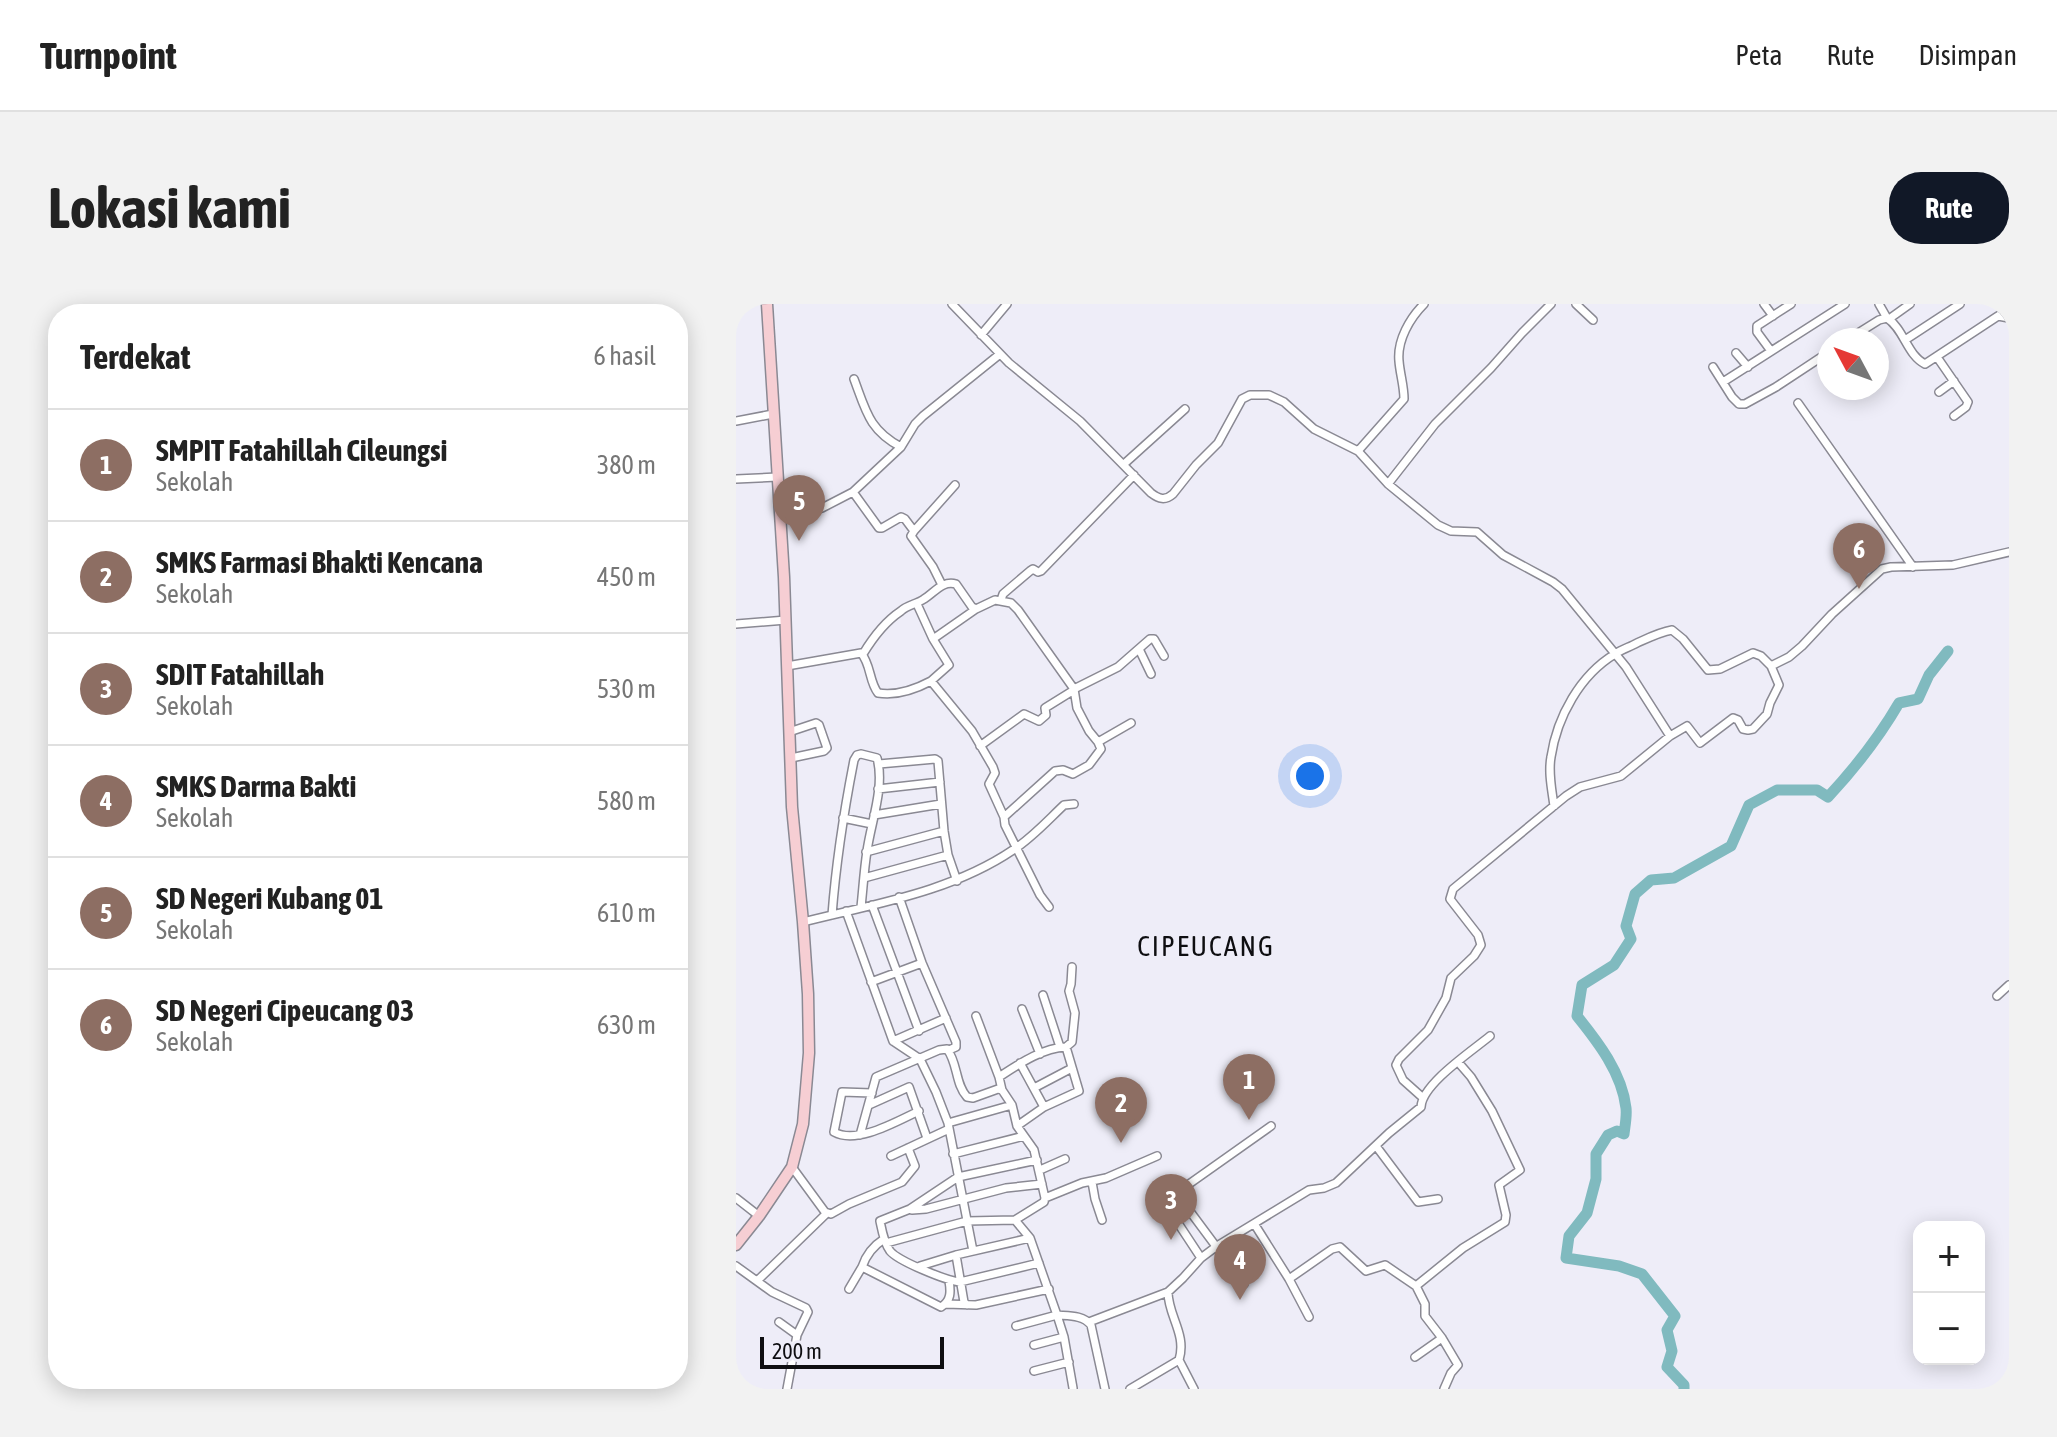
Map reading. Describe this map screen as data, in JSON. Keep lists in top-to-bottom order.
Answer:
{
  "districts": ["CIPEUCANG"],
  "scale_bar": "200 m",
  "north": "top left",
  "page": {
    "header": "Turnpoint",
    "nav": ["Peta", "Rute", "Disimpan"],
    "buttons": "Rute",
    "title": "Lokasi kami",
    "heading": ["Terdekat", "6 hasil"],
    "list": [
      {
        "mark": "1",
        "name": "SMPIT Fatahillah Cileungsi",
        "note": "Sekolah",
        "value": "380 m"
      },
      {
        "mark": "2",
        "name": "SMKS Farmasi Bhakti Kencana",
        "note": "Sekolah",
        "value": "450 m"
      },
      {
        "mark": "3",
        "name": "SDIT Fatahillah",
        "note": "Sekolah",
        "value": "530 m"
      },
      {
        "mark": "4",
        "name": "SMKS Darma Bakti",
        "note": "Sekolah",
        "value": "580 m"
      },
      {
        "mark": "5",
        "name": "SD Negeri Kubang 01",
        "note": "Sekolah",
        "value": "610 m"
      },
      {
        "mark": "6",
        "name": "SD Negeri Cipeucang 03",
        "note": "Sekolah",
        "value": "630 m"
      }
    ],
    "pins": [
      "5",
      "6",
      "1",
      "2",
      "3",
      "4"
    ],
    "map_buttons": ["+", "−"],
    "scale": "200 m"
  }
}
